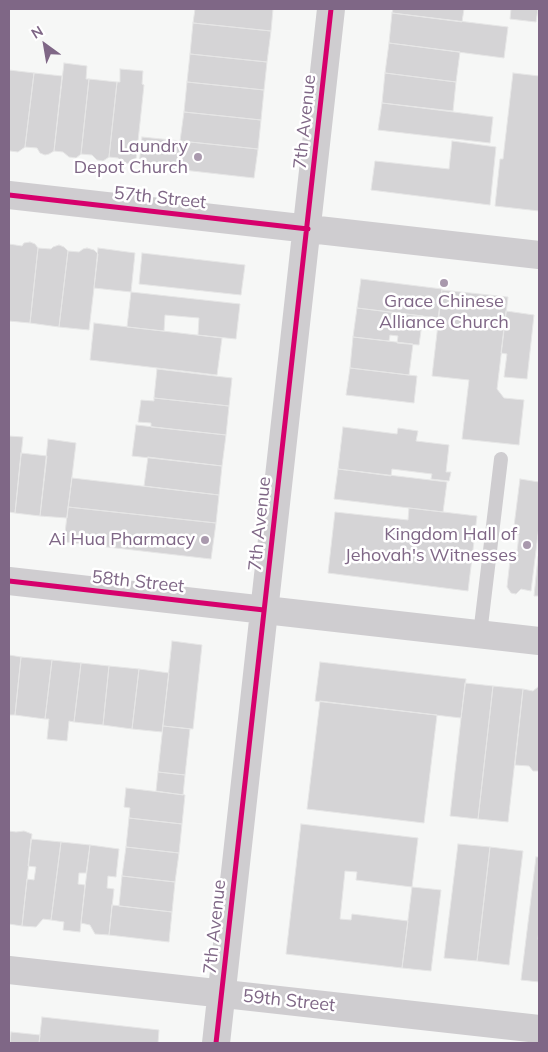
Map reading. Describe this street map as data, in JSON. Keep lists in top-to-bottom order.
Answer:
{
  "streets": {
    "street": [
      "7th Avenue",
      "57th Street",
      "58th Street",
      "59th Street"
    ]
  },
  "crossings": [
    ["7th Avenue", "57th Street"],
    ["7th Avenue", "58th Street"],
    ["7th Avenue", "59th Street"]
  ],
  "places": [
    "Laundry Depot Church",
    "Grace Chinese Alliance Church",
    "Ai Hua Pharmacy",
    "Kingdom Hall of Jehovah's Witnesses"
  ],
  "north": "top left"
}
